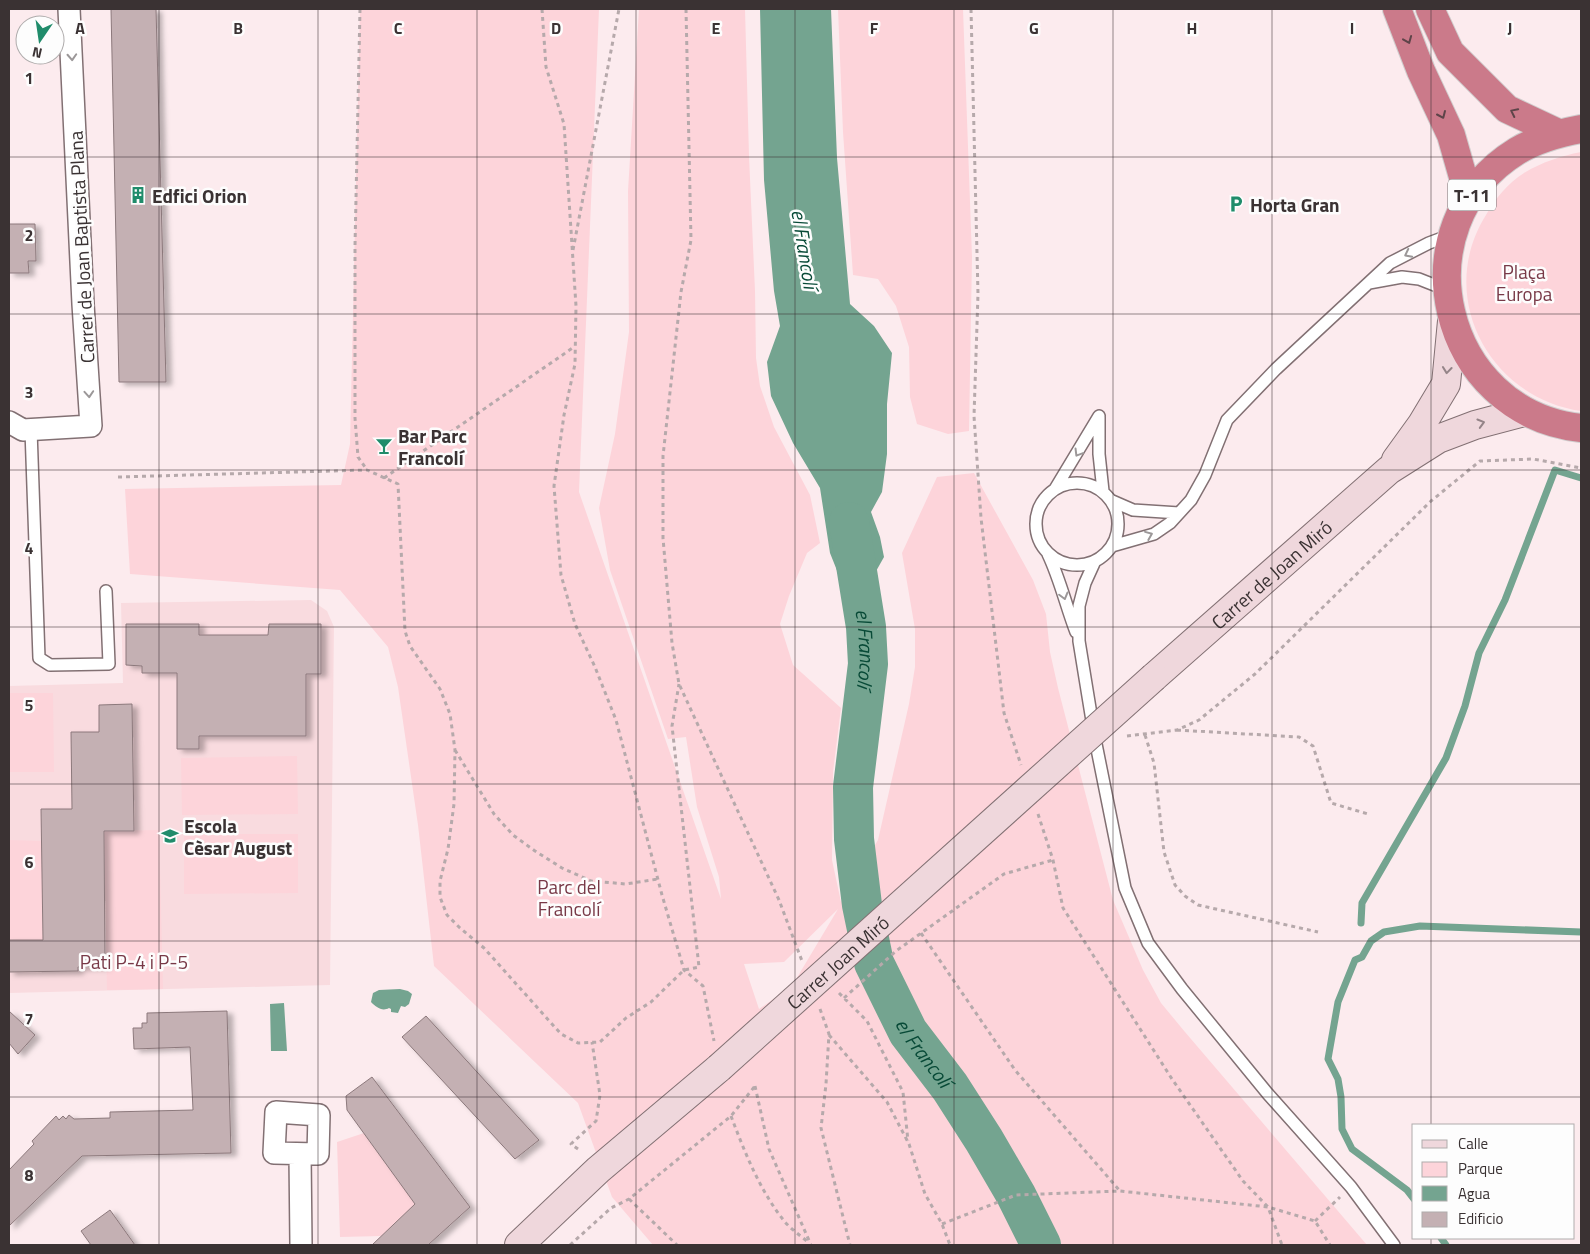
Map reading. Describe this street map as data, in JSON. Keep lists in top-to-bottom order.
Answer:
{
  "streets": {
    "highway": ["T-11"],
    "street": ["Carrer de Joan Baptista Plana", "Carrer de Joan Miró", "Carrer Joan Miró"]
  },
  "crossings": [
    ["T-11", "Carrer de Joan Miró"],
    ["Carrer de Joan Miró", "Carrer Joan Miró"]
  ],
  "one_way": ["Carrer de Joan Baptista Plana"],
  "water": ["el Francolí"],
  "parks": ["Plaça Europa", "Parc del Francolí", "Pati P-4 i P-5"],
  "places": {
    "building": ["Edfici Orion"],
    "parking": ["Horta Gran"],
    "bar": ["Bar Parc Francolí"],
    "school or university": ["Escola Cèsar August"]
  },
  "legend": [
    "Calle",
    "Parque",
    "Agua",
    "Edificio"
  ],
  "north": "bottom",
  "grid": {
    "columns": [
      "A",
      "B",
      "C",
      "D",
      "E",
      "F",
      "G",
      "H",
      "I",
      "J"
    ],
    "rows": [
      "1",
      "2",
      "3",
      "4",
      "5",
      "6",
      "7",
      "8"
    ]
  }
}
